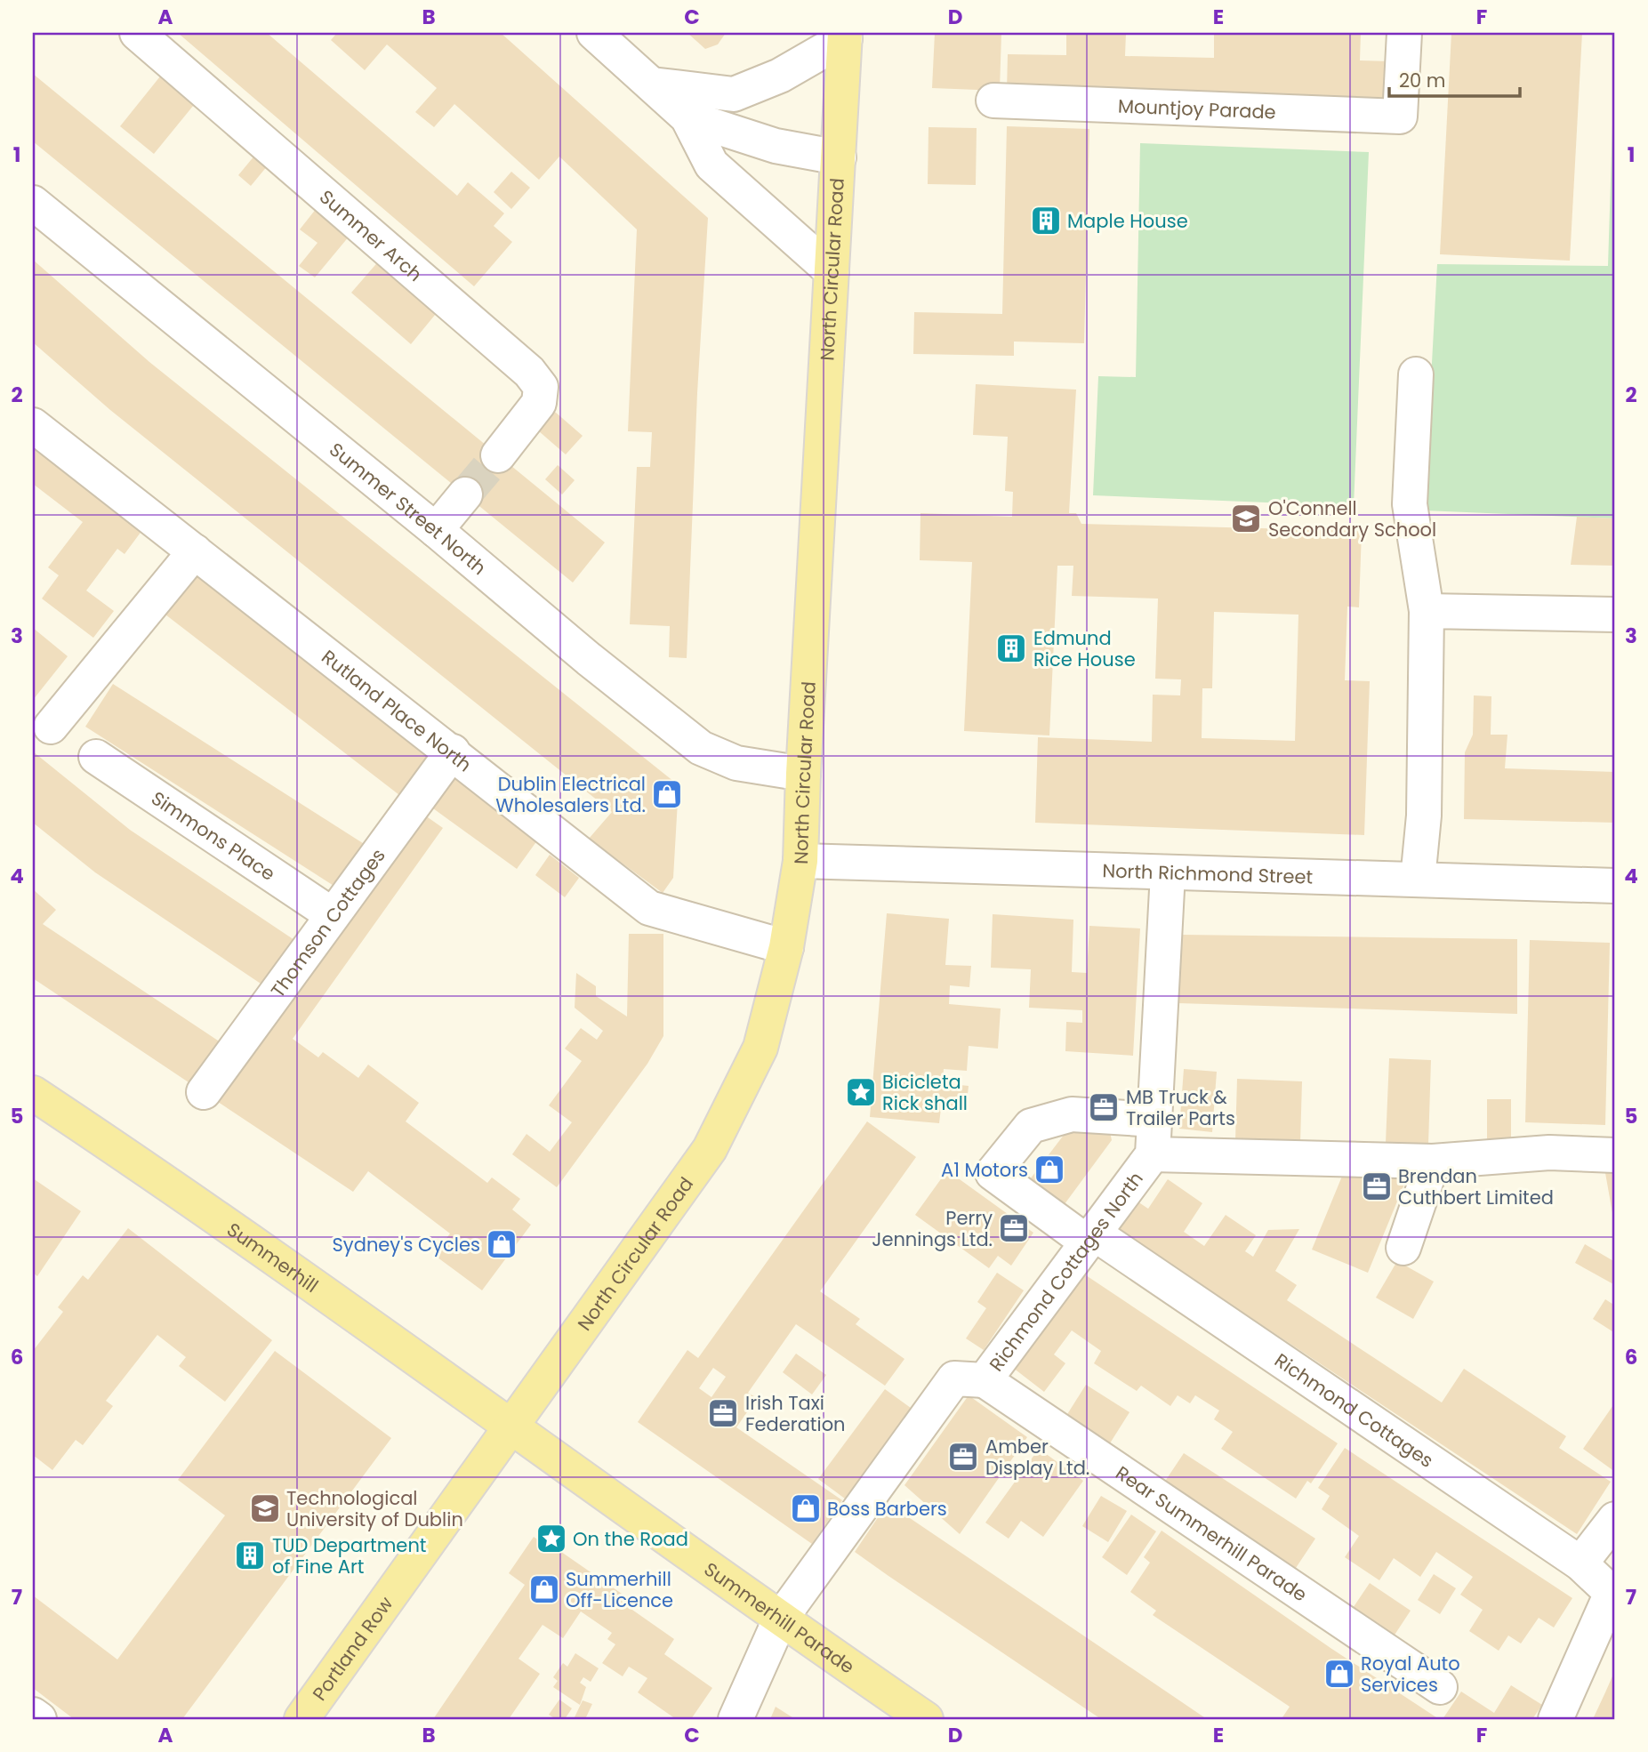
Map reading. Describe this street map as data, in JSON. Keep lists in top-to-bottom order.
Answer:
{
  "streets": {
    "main road": [
      "North Circular Road",
      "Summerhill",
      "Summerhill Parade",
      "Portland Row"
    ],
    "street": [
      "Mountjoy Parade",
      "Summer Arch",
      "Summer Street North",
      "Rutland Place North",
      "Simmons Place",
      "North Richmond Street",
      "Thomson Cottages",
      "Richmond Cottages North",
      "Richmond Cottages",
      "Rear Summerhill Parade"
    ]
  },
  "crossings": [
    ["North Circular Road", "Summer Street North"],
    ["North Circular Road", "Rutland Place North"],
    ["North Circular Road", "North Richmond Street"],
    ["North Circular Road", "Summerhill"],
    ["North Circular Road", "Summerhill Parade"],
    ["North Circular Road", "Portland Row"],
    ["Rutland Place North", "Thomson Cottages"],
    ["Simmons Place", "Thomson Cottages"],
    ["North Richmond Street", "Richmond Cottages North"],
    ["Summerhill", "Summerhill Parade"],
    ["Summerhill", "Portland Row"],
    ["Richmond Cottages North", "Richmond Cottages"],
    ["Richmond Cottages North", "Rear Summerhill Parade"],
    ["Richmond Cottages North", "Summerhill Parade"],
    ["Summerhill Parade", "Portland Row"]
  ],
  "places": {
    "building": ["Maple House", "Edmund Rice House", "TUD Department of Fine Art"],
    "school or university": ["O'Connell Secondary School", "Technological University of Dublin"],
    "shop": [
      "Dublin Electrical Wholesalers Ltd.",
      "A1 Motors",
      "Sydney's Cycles",
      "Boss Barbers",
      "Summerhill Off-Licence",
      "Royal Auto Services"
    ],
    "place": ["Bicicleta Rick shall", "On the Road"],
    "office": [
      "MB Truck & Trailer Parts",
      "Brendan Cuthbert Limited",
      "Perry Jennings Ltd.",
      "Irish Taxi Federation",
      "Amber Display Ltd."
    ]
  },
  "scale_bar": "20 m",
  "grid": {
    "columns": [
      "A",
      "B",
      "C",
      "D",
      "E",
      "F"
    ],
    "rows": [
      "1",
      "2",
      "3",
      "4",
      "5",
      "6",
      "7"
    ]
  }
}
